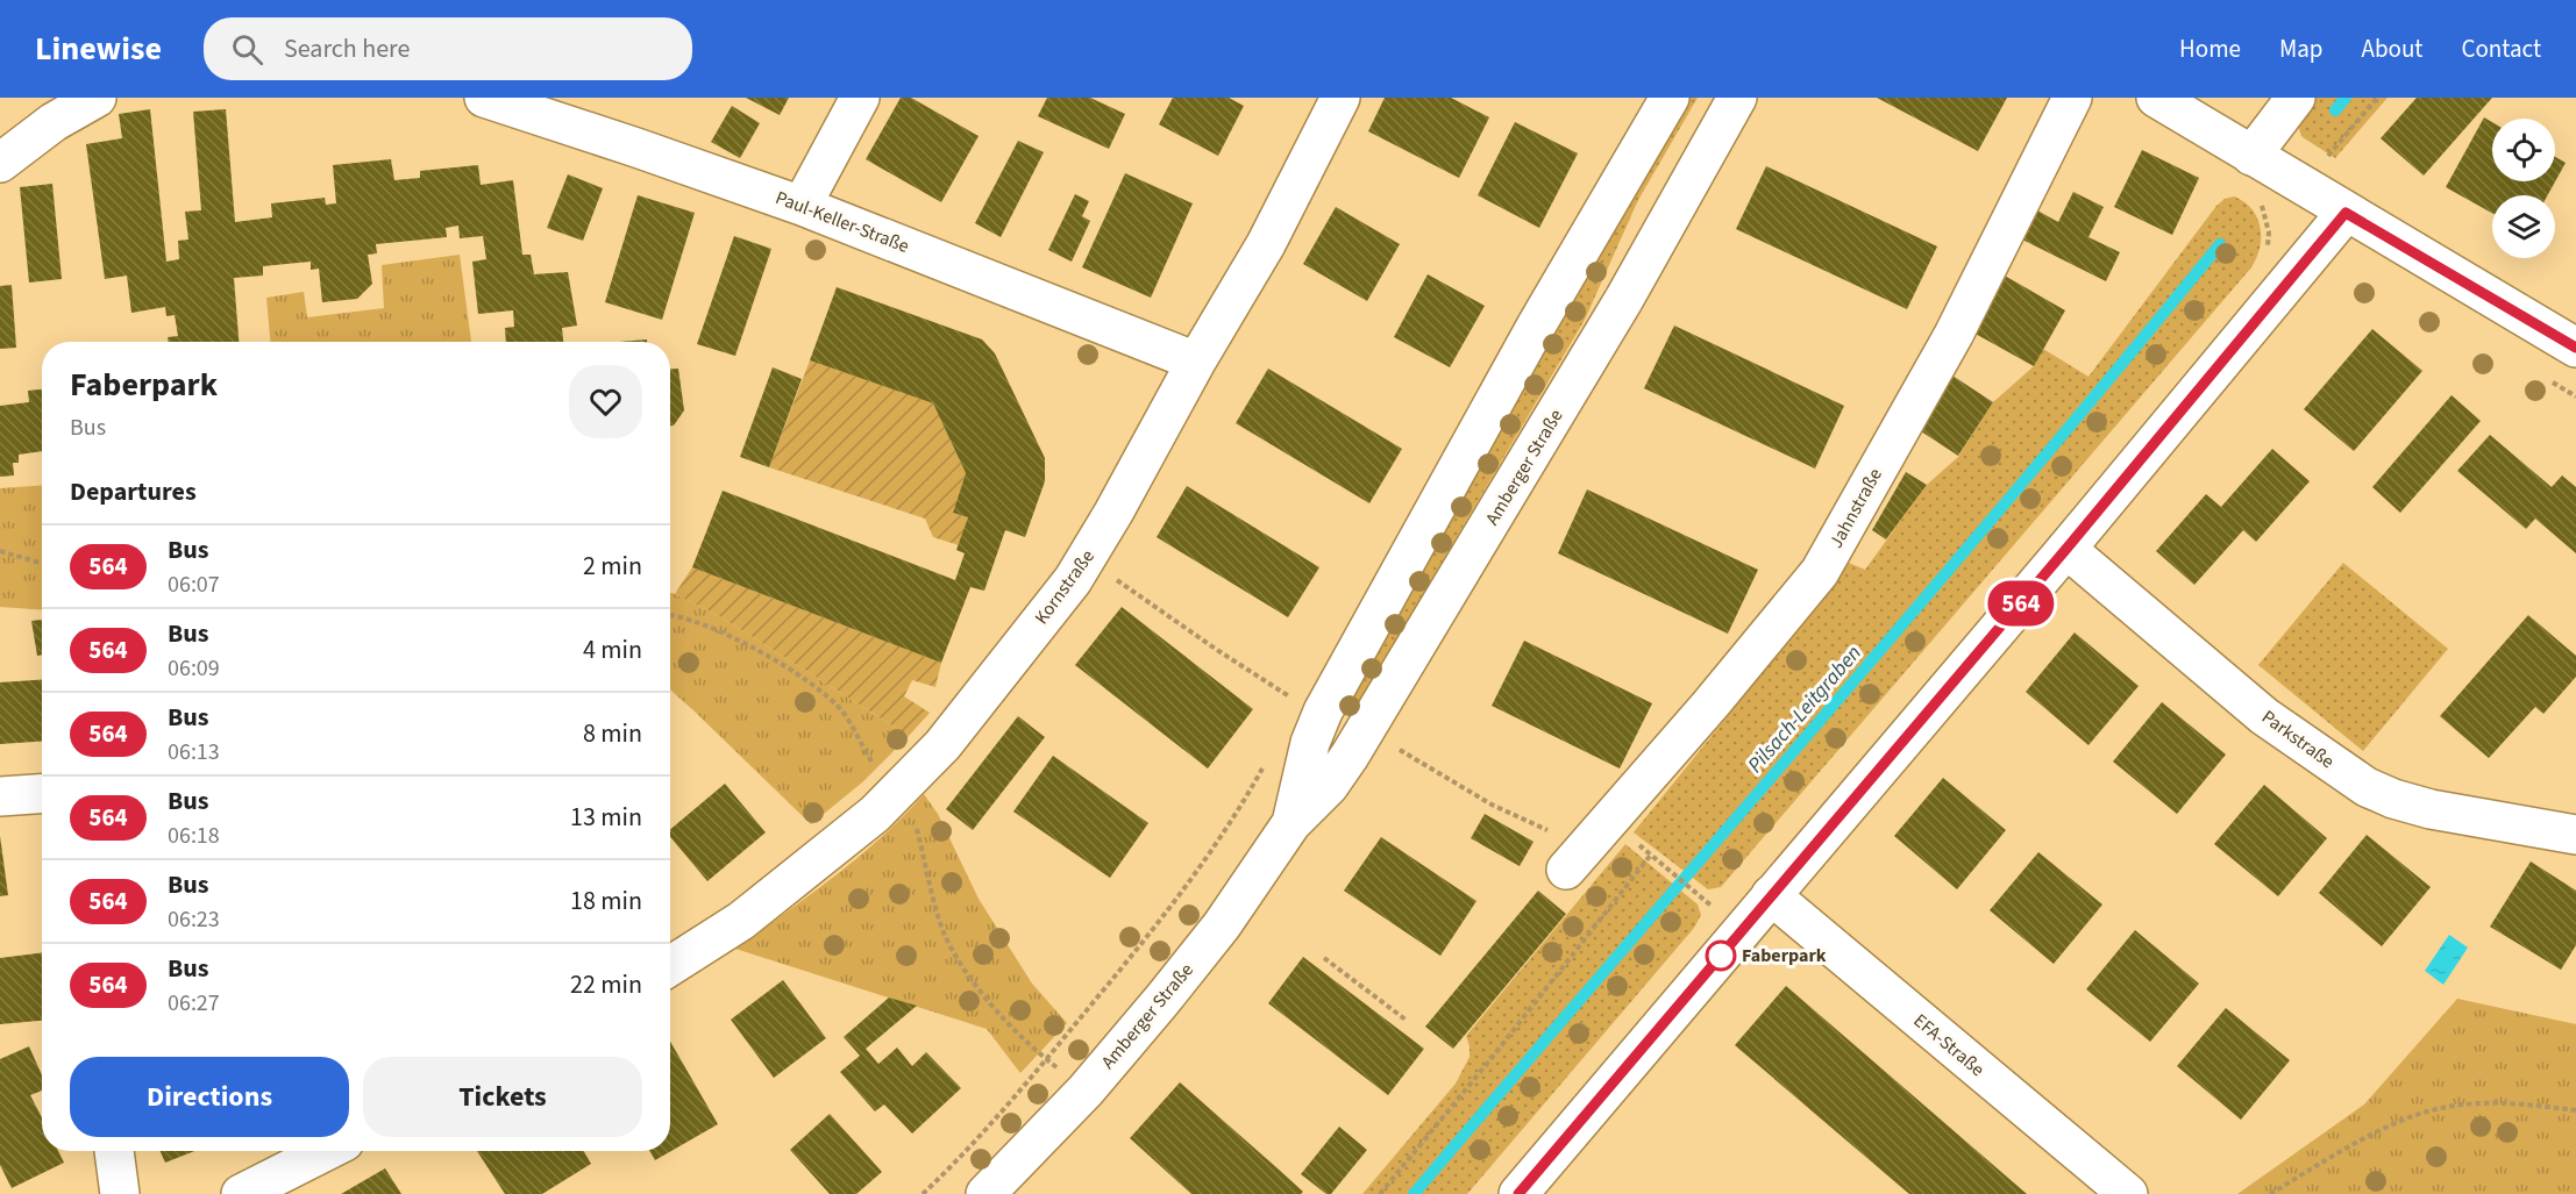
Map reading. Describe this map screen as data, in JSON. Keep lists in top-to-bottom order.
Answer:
{
  "streets": {
    "street": [
      "Paul-Keller-Straße",
      "Amberger Straße",
      "Jahnstraße",
      "Kornstraße",
      "Parkstraße",
      "EFA-Straße"
    ]
  },
  "crossings": [
    ["Paul-Keller-Straße", "Kornstraße"]
  ],
  "water": ["Pilsach-Leitgraben"],
  "places": ["Faberpark"],
  "lines": ["bus line 564"],
  "page": {
    "header": "Linewise",
    "search": "Search here",
    "nav": [
      "Home",
      "Map",
      "About",
      "Contact"
    ],
    "on_map": "564",
    "heading": [
      ["Faberpark", "Bus"],
      "Departures"
    ],
    "list": [
      {
        "mark": "564",
        "name": "Bus",
        "note": "06:07",
        "value": "2 min"
      },
      {
        "mark": "564",
        "name": "Bus",
        "note": "06:09",
        "value": "4 min"
      },
      {
        "mark": "564",
        "name": "Bus",
        "note": "06:13",
        "value": "8 min"
      },
      {
        "mark": "564",
        "name": "Bus",
        "note": "06:18",
        "value": "13 min"
      },
      {
        "mark": "564",
        "name": "Bus",
        "note": "06:23",
        "value": "18 min"
      },
      {
        "mark": "564",
        "name": "Bus",
        "note": "06:27",
        "value": "22 min"
      }
    ],
    "buttons": ["Directions", "Tickets"]
  }
}
